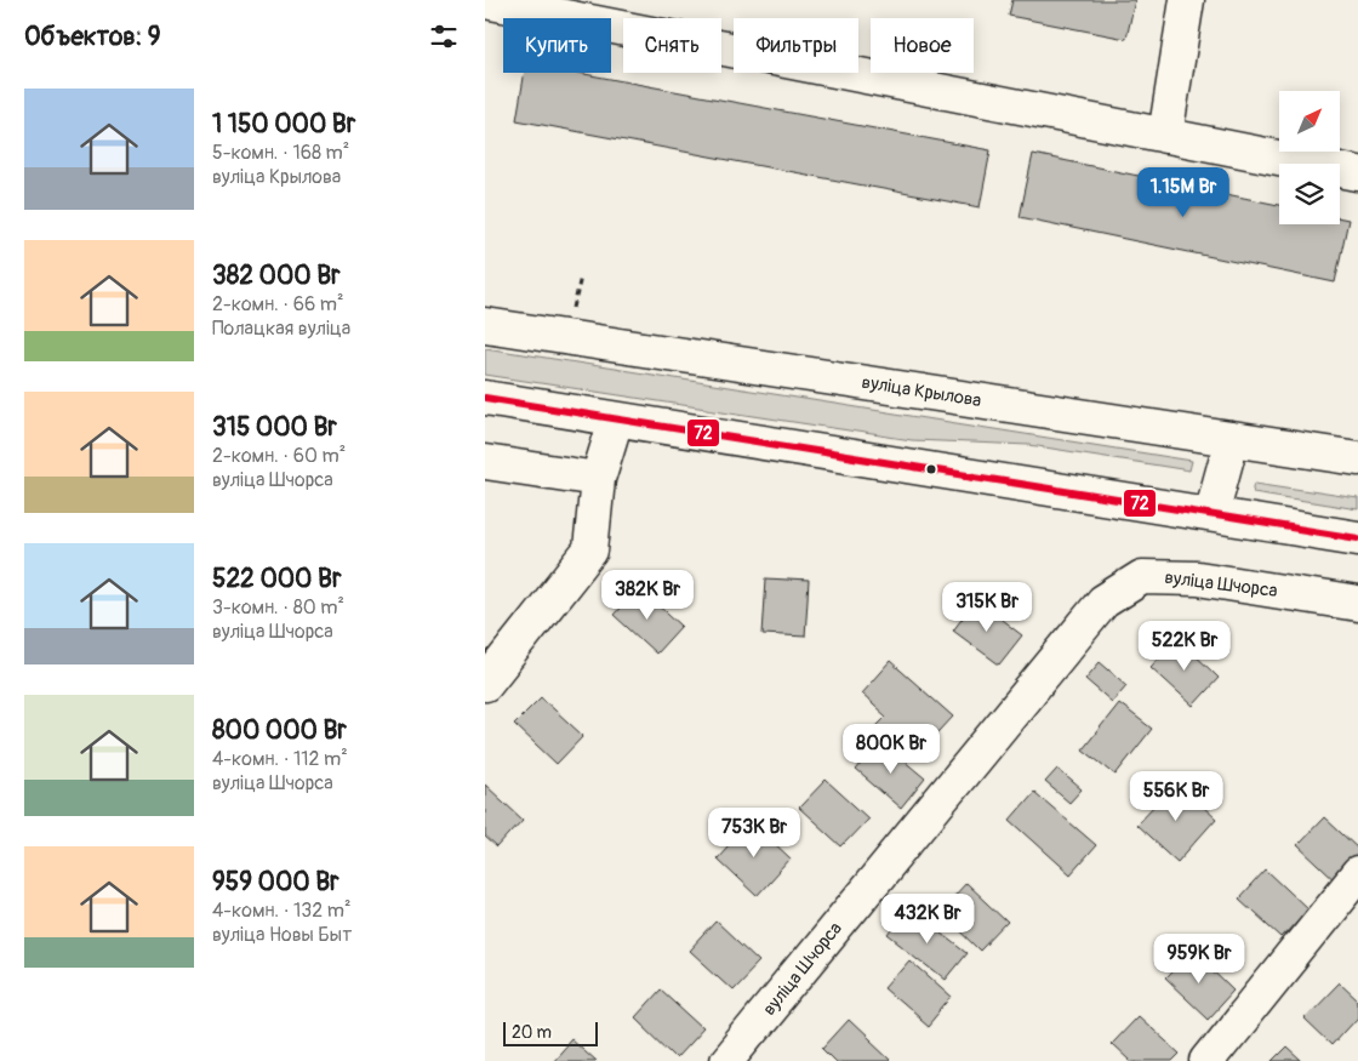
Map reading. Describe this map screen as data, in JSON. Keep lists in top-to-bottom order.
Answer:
{
  "streets": {
    "main road": ["вуліца Крылова", "вуліца Шчорса"]
  },
  "lines": ["transit line 72"],
  "scale_bar": "20 m",
  "north": "top right",
  "page": {
    "heading": "Объектов: 9",
    "chip": [
      "Купить",
      "Снять",
      "Фильтры",
      "Новое"
    ],
    "list": [
      {
        "name": "1 150 000 Br",
        "note": "5-комн. · 168 m² · вуліца Крылова"
      },
      {
        "name": "382 000 Br",
        "note": "2-комн. · 66 m² · Полацкая вуліца"
      },
      {
        "name": "315 000 Br",
        "note": "2-комн. · 60 m² · вуліца Шчорса"
      },
      {
        "name": "522 000 Br",
        "note": "3-комн. · 80 m² · вуліца Шчорса"
      },
      {
        "name": "800 000 Br",
        "note": "4-комн. · 112 m² · вуліца Шчорса"
      },
      {
        "name": "959 000 Br",
        "note": "4-комн. · 132 m² · вуліца Новы Быт"
      }
    ],
    "price": [
      "1.15M Br",
      "382K Br",
      "315K Br",
      "522K Br",
      "800K Br",
      "556K Br",
      "753K Br",
      "432K Br",
      "959K Br"
    ],
    "scale": "20 m"
  }
}
